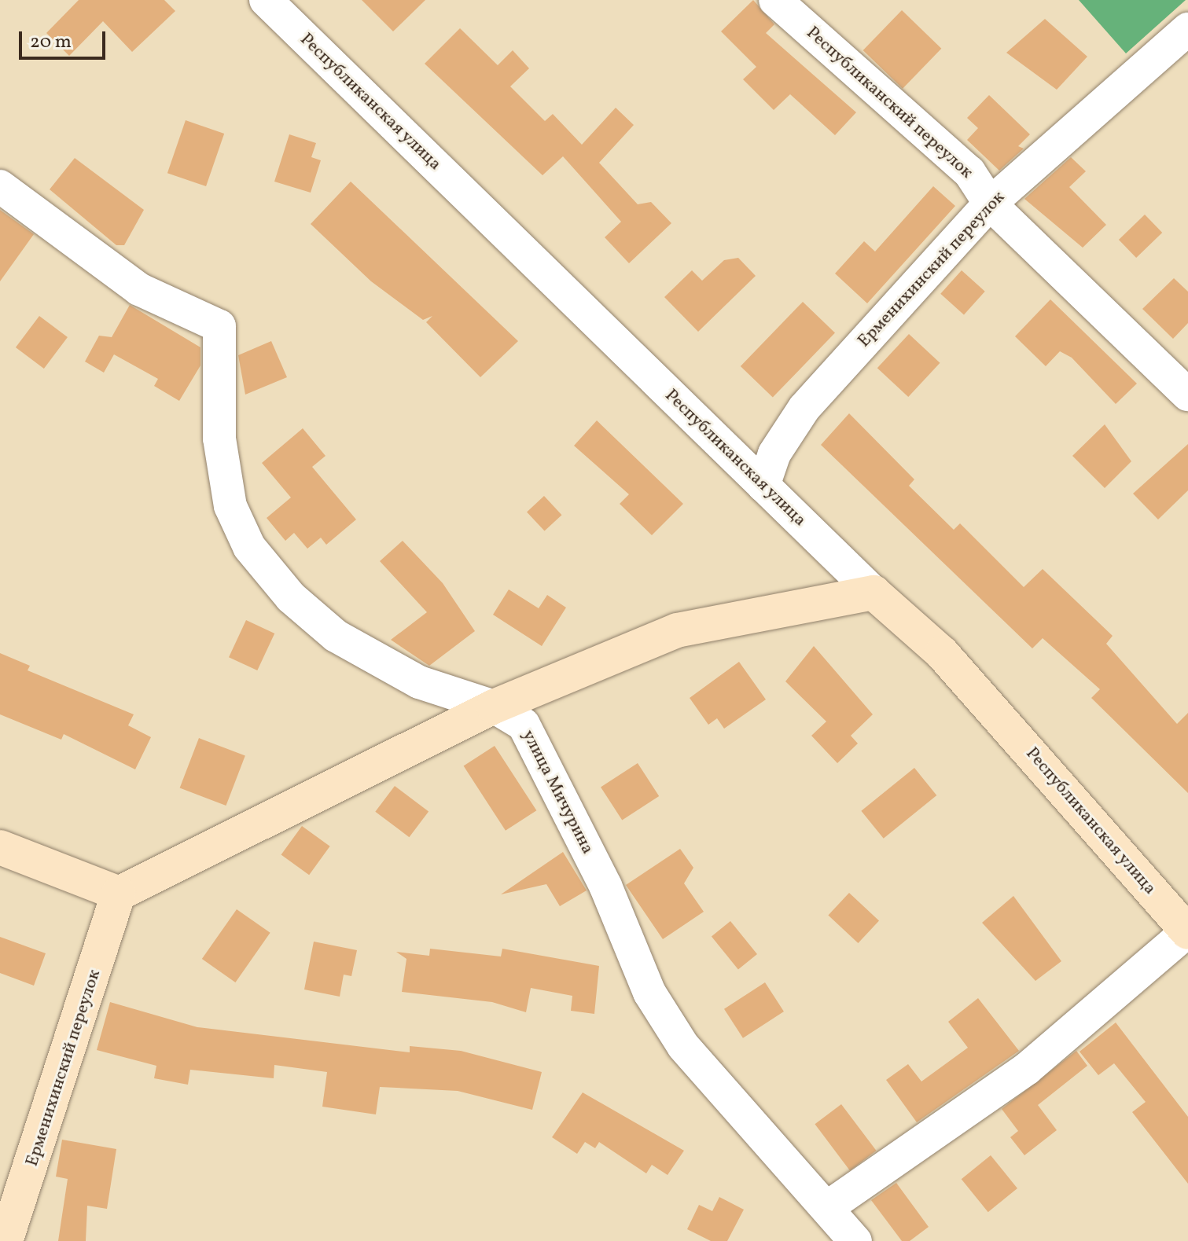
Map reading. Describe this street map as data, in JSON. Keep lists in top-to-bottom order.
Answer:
{
  "streets": {
    "street": [
      "Республиканская улица",
      "Республиканский переулок",
      "Ерменихинский переулок",
      "улица Мичурина"
    ]
  },
  "crossings": [
    ["Республиканская улица", "Ерменихинский переулок"],
    ["Республиканская улица", "улица Мичурина"],
    ["Республиканский переулок", "Ерменихинский переулок"]
  ],
  "scale_bar": "20 m"
}
